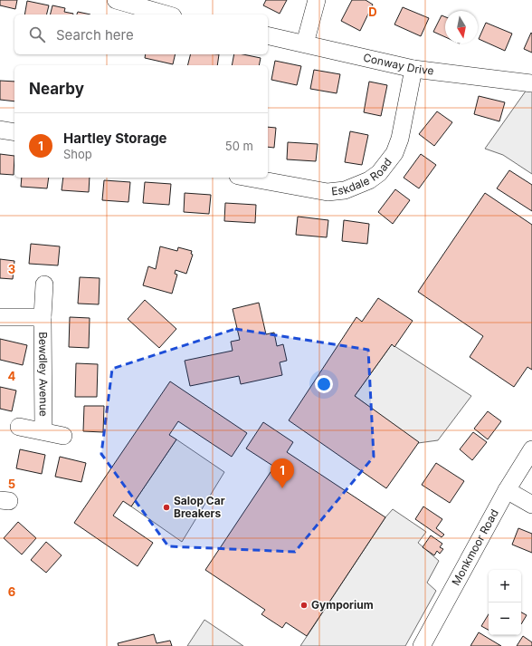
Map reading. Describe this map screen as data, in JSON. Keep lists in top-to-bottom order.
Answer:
{
  "streets": {
    "street": [
      "Conway Drive",
      "Eskdale Road",
      "Bewdley Avenue",
      "Monkmoor Road"
    ]
  },
  "crossings": [
    ["Conway Drive", "Eskdale Road"]
  ],
  "places": ["Salop Car Breakers", "Gymporium"],
  "north": "bottom",
  "page": {
    "search": "Search here",
    "heading": "Nearby",
    "list": [
      {
        "mark": "1",
        "name": "Hartley Storage",
        "note": "Shop",
        "value": "50 m"
      }
    ],
    "pins": "1",
    "map_buttons": ["+", "−"]
  },
  "grid": {
    "columns": ["D"],
    "rows": [
      "3",
      "4",
      "5",
      "6"
    ]
  }
}
